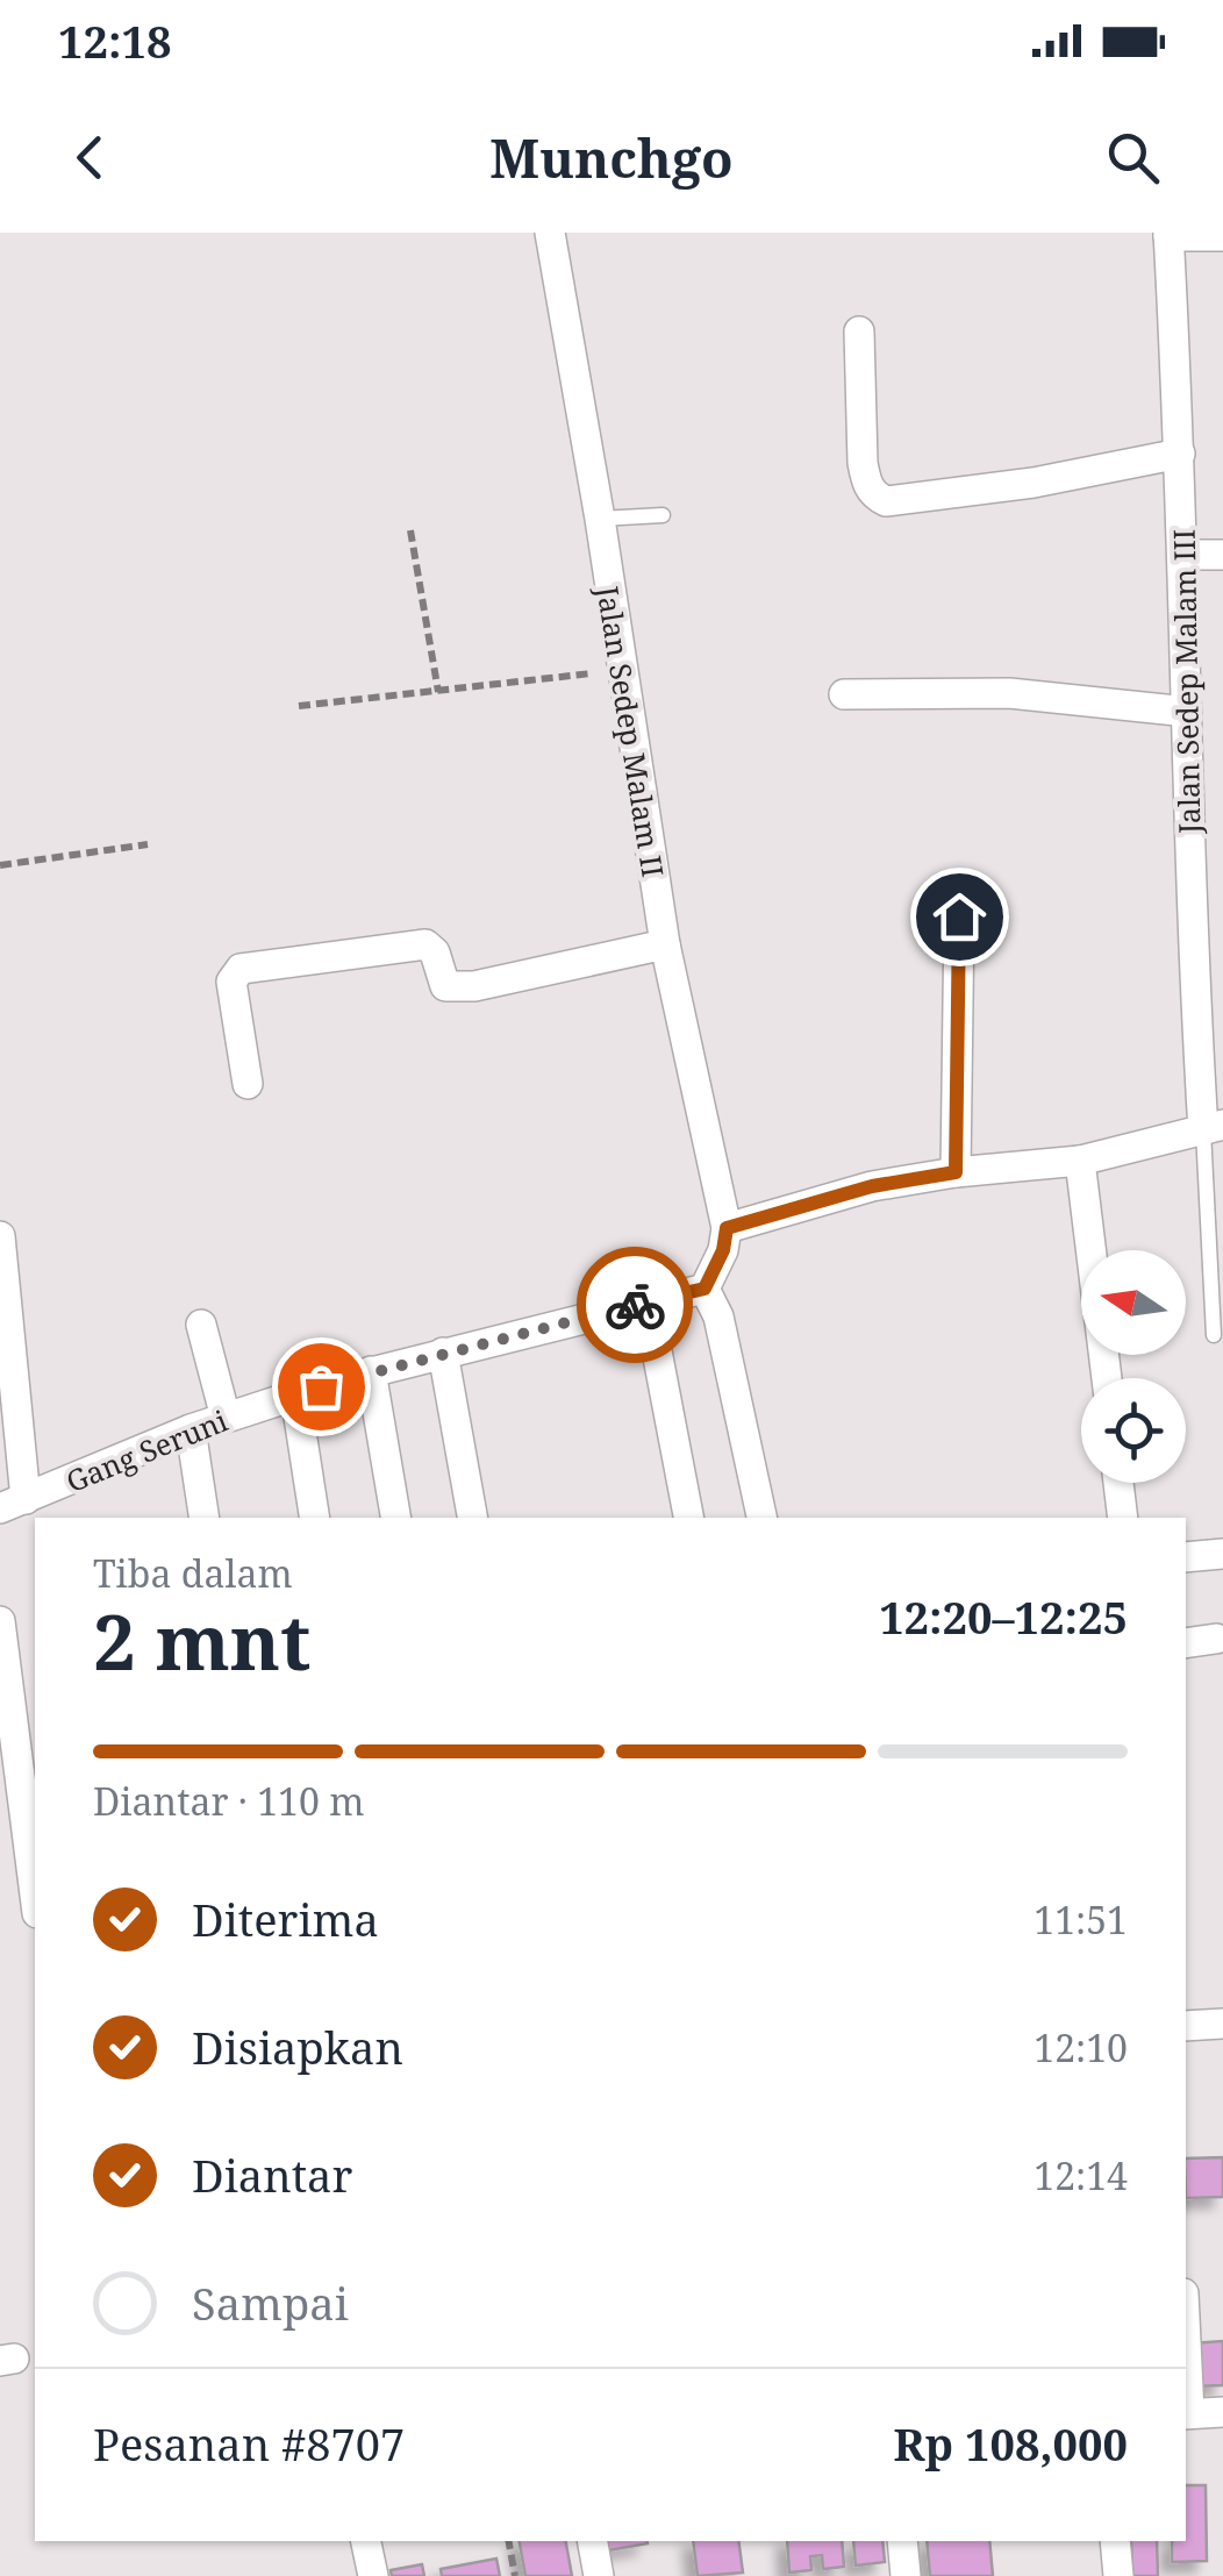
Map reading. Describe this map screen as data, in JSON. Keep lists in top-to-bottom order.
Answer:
{
  "streets": {
    "street": ["Jalan Sedep Malam III", "Jalan Sedep Malam II", "Gang Seruni"]
  },
  "north": "left",
  "page": {
    "status": "12:18",
    "header": "Munchgo",
    "heading": ["2 mnt", "Tiba dalam", "12:20–12:25"],
    "panel": ["Pesanan #8707", "Rp 108,000"],
    "bar": "Diantar · 110 m",
    "list": [
      ["Diterima", "11:51"],
      ["Disiapkan", "12:10"],
      ["Diantar", "12:14"],
      "Sampai"
    ]
  }
}
